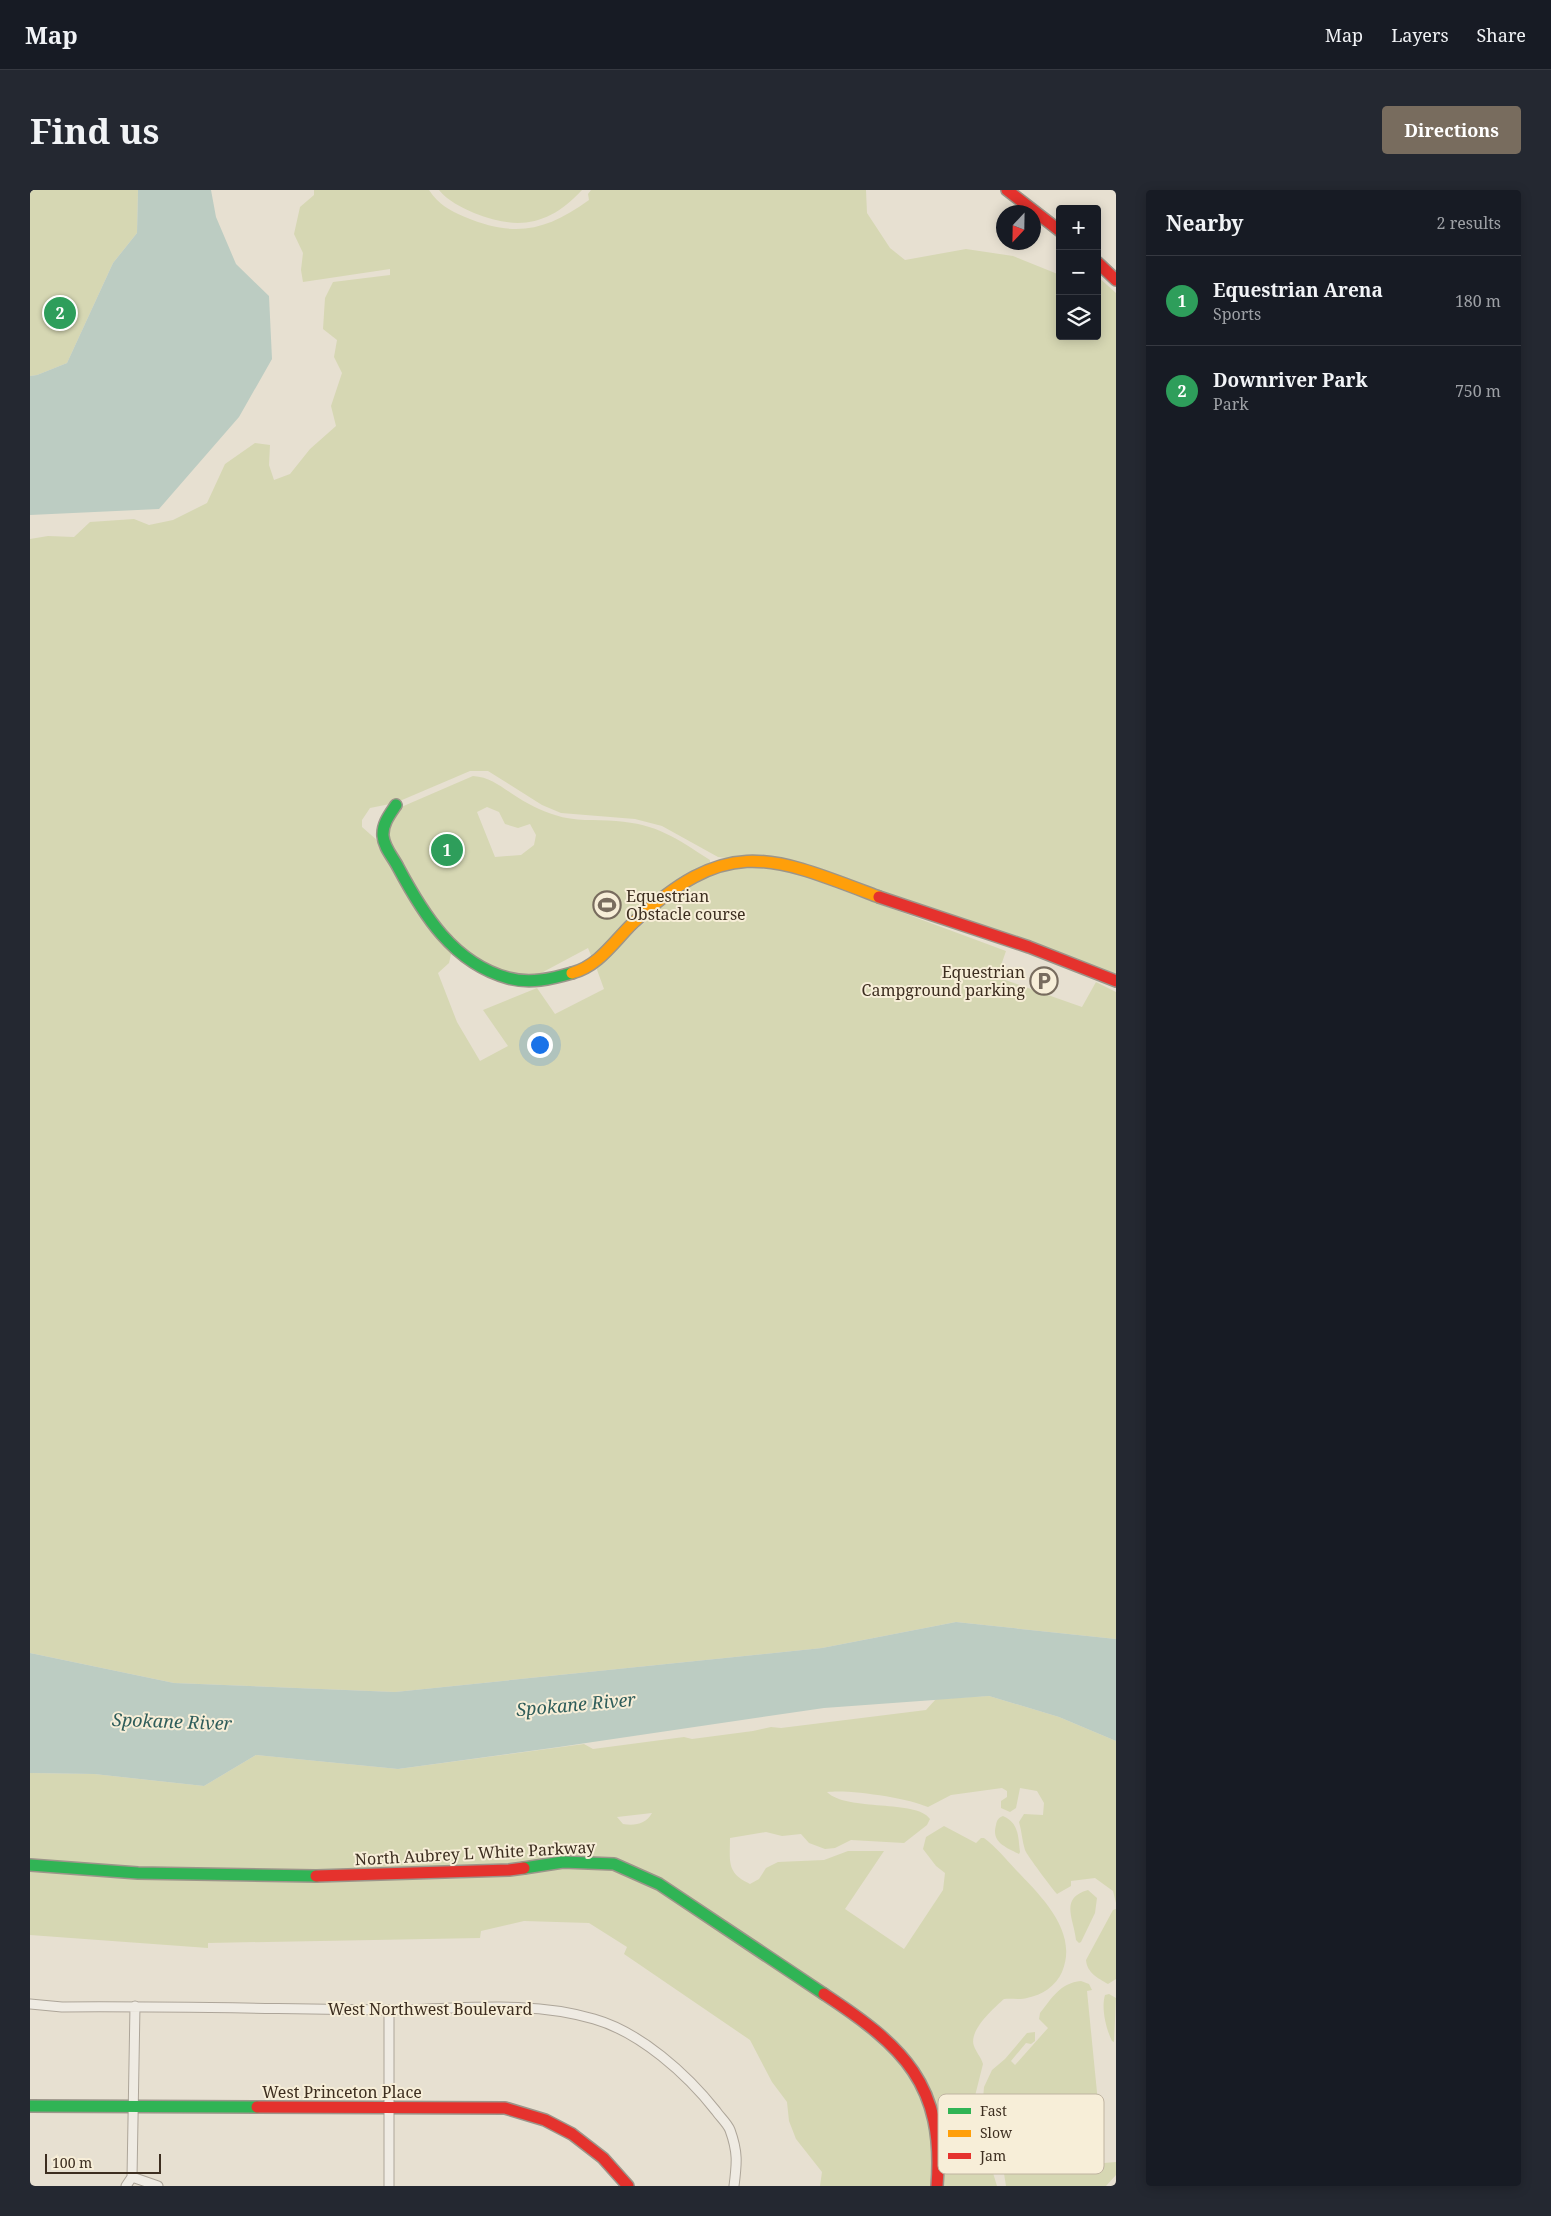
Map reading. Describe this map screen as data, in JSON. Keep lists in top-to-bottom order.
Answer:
{
  "streets": {
    "street": ["North Aubrey L White Parkway", "West Northwest Boulevard", "West Princeton Place"]
  },
  "water": ["Spokane River"],
  "places": {
    "sports": ["Equestrian Obstacle course"],
    "parking": ["Equestrian Campground parking"]
  },
  "legend": ["Fast", "Slow", "Jam"],
  "scale_bar": "100 m",
  "north": "bottom",
  "page": {
    "header": "Map",
    "nav": ["Map", "Layers", "Share"],
    "buttons": "Directions",
    "title": "Find us",
    "heading": ["Nearby", "2 results"],
    "map_buttons": ["+", "−"],
    "list": [
      {
        "mark": "1",
        "name": "Equestrian Arena",
        "note": "Sports",
        "value": "180 m"
      },
      {
        "mark": "2",
        "name": "Downriver Park",
        "note": "Park",
        "value": "750 m"
      }
    ],
    "pins": ["2", "1"],
    "scale": "100 m"
  }
}
